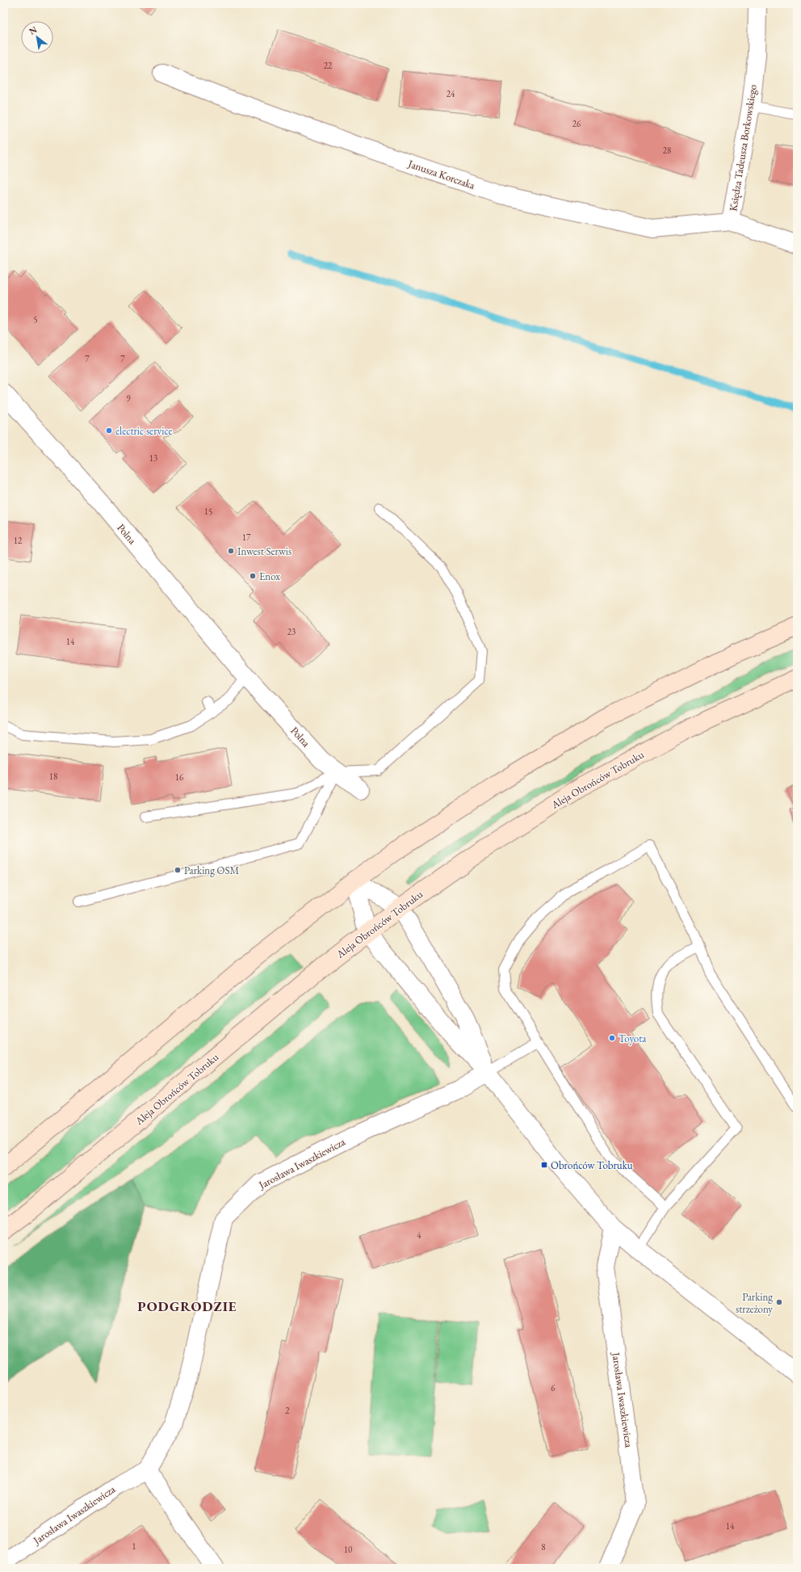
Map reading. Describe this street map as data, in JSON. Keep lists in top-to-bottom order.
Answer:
{
  "streets": {
    "main road": ["Aleja Obrońców Tobruku"],
    "street": [
      "Księdza Tadeusza Borkowskiego",
      "Janusza Korczaka",
      "Polna",
      "Jarosława Iwaszkiewicza"
    ]
  },
  "crossings": [
    ["Księdza Tadeusza Borkowskiego", "Janusza Korczaka"]
  ],
  "districts": ["PODGRODZIE"],
  "places": {
    "other": [
      "electric service",
      "Inwest Serwis",
      "Enox",
      "Parking OSM",
      "Toyota",
      "Parking strzeżony"
    ],
    "transit": ["Obrońców Tobruku"]
  },
  "house_numbers": [
    "22",
    "24",
    "26",
    "28",
    "5",
    "7",
    "7",
    "9",
    "13",
    "15",
    "17",
    "12",
    "23",
    "14",
    "18",
    "16",
    "4",
    "6",
    "2",
    "14",
    "1",
    "8",
    "10"
  ],
  "north": "top left"
}
